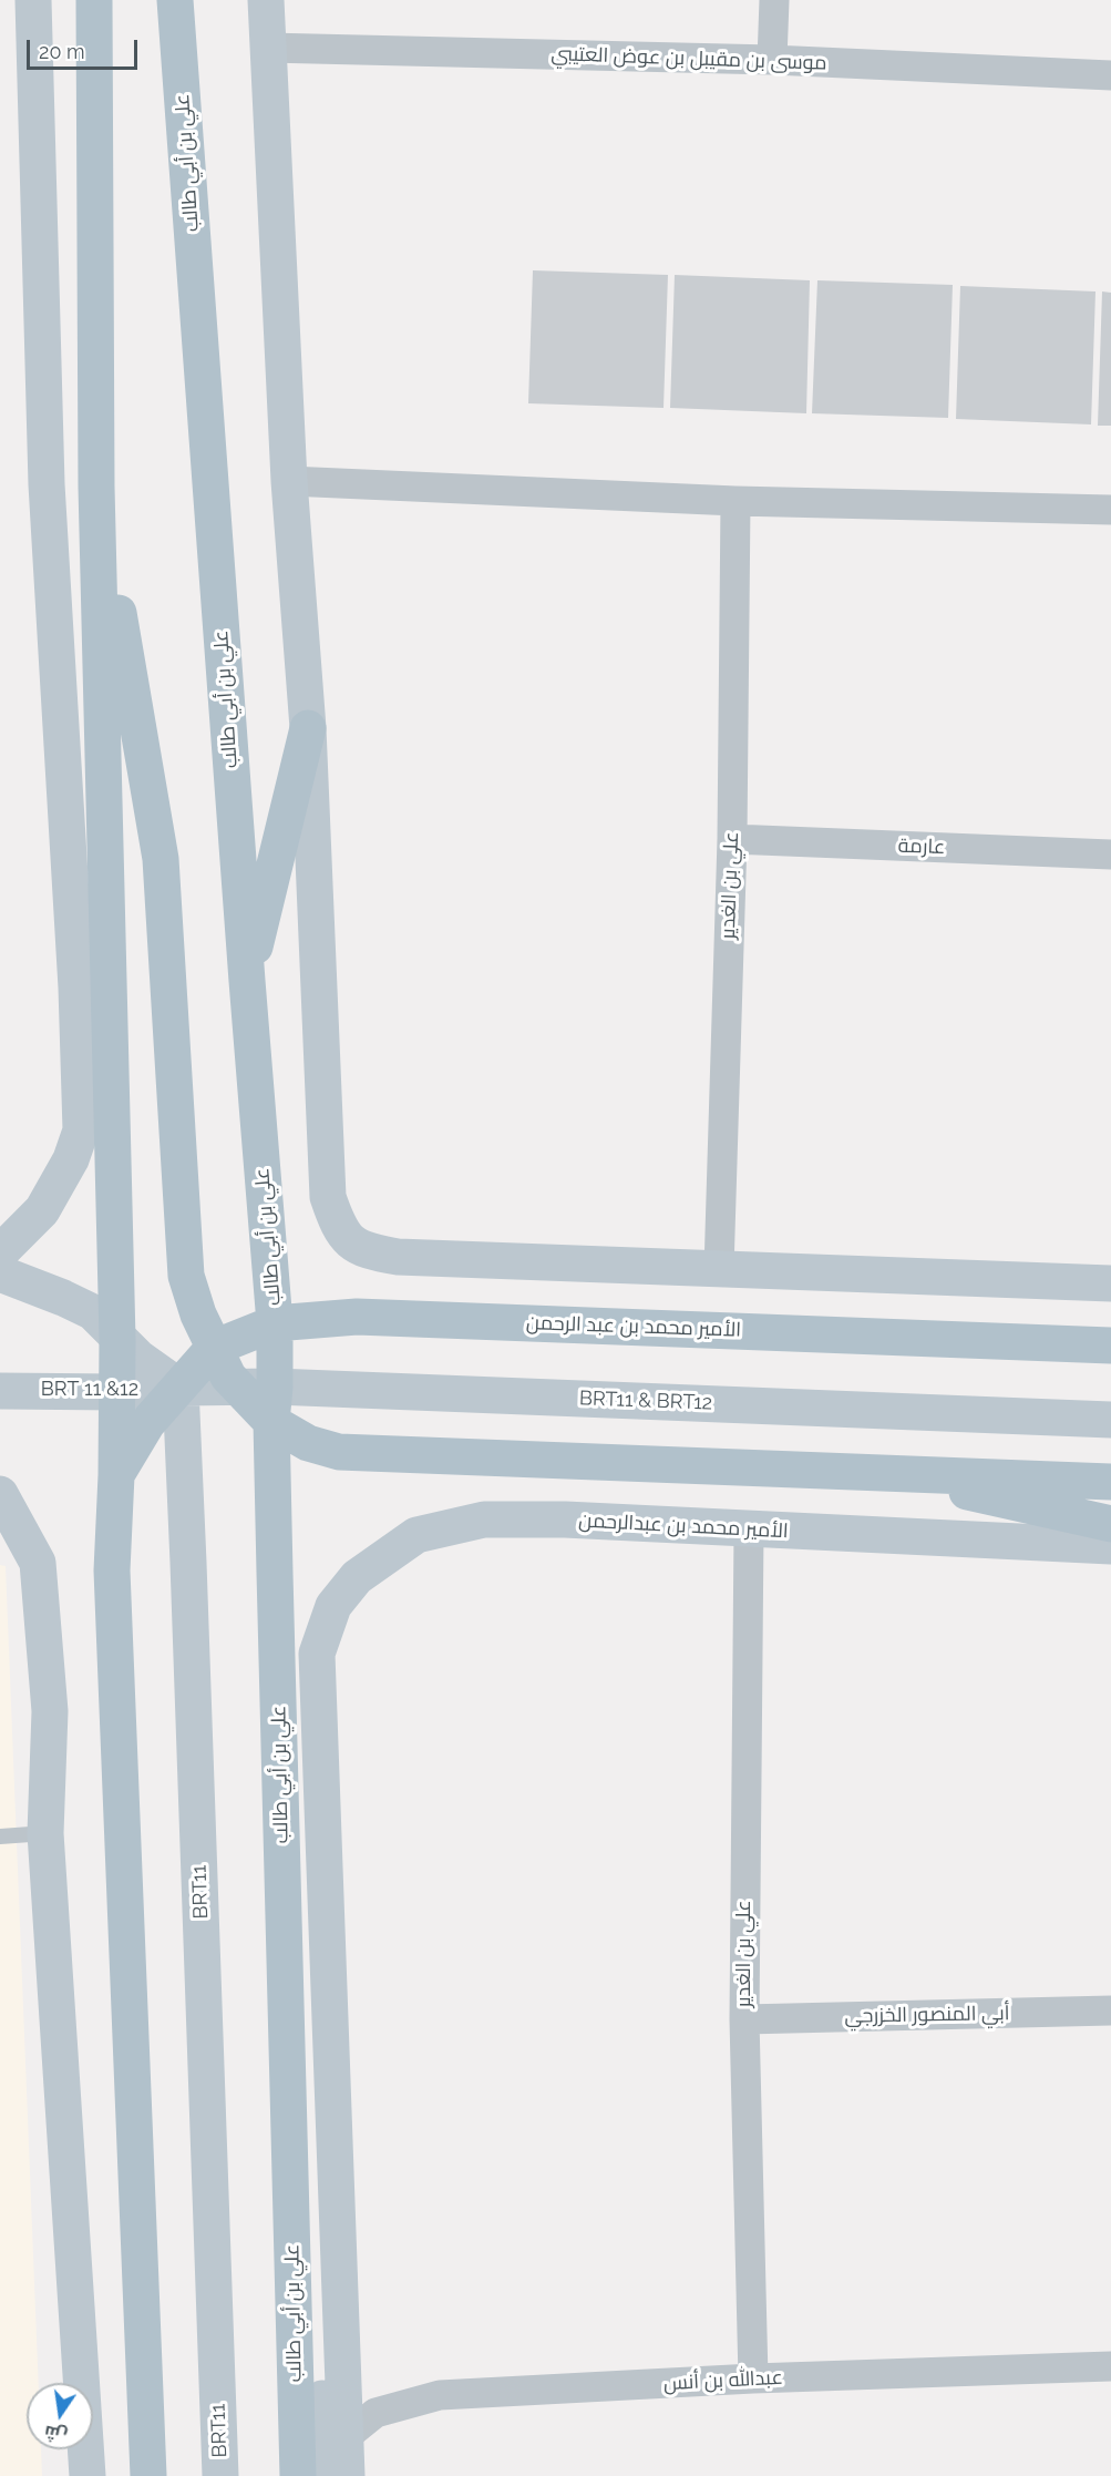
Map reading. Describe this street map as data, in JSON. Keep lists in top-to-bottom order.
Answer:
{
  "streets": {
    "main road": ["علي بن أبي طالب", "الأمير محمد بن عبد الرحمن"],
    "street": [
      "موسى بن مقيبل بن عوض العتيبي",
      "عارمة",
      "علي بن الغدير",
      "BRT 11 &12",
      "BRT11 & BRT12",
      "الأمير محمد بن عبدالرحمن",
      "BRT11",
      "أبي المنصور الخزرجي",
      "عبدالله بن أنس"
    ]
  },
  "crossings": [
    ["علي بن أبي طالب", "الأمير محمد بن عبد الرحمن"],
    ["علي بن أبي طالب", "BRT11 & BRT12"],
    ["علي بن أبي طالب", "الأمير محمد بن عبدالرحمن"],
    ["علي بن أبي طالب", "عبدالله بن أنس"],
    ["عارمة", "علي بن الغدير"],
    ["علي بن الغدير", "الأمير محمد بن عبدالرحمن"],
    ["علي بن الغدير", "أبي المنصور الخزرجي"],
    ["علي بن الغدير", "عبدالله بن أنس"],
    ["الأمير محمد بن عبد الرحمن", "BRT 11 &12"],
    ["الأمير محمد بن عبد الرحمن", "BRT11"],
    ["BRT 11 &12", "BRT11"]
  ],
  "scale_bar": "20 m",
  "north": "bottom"
}
